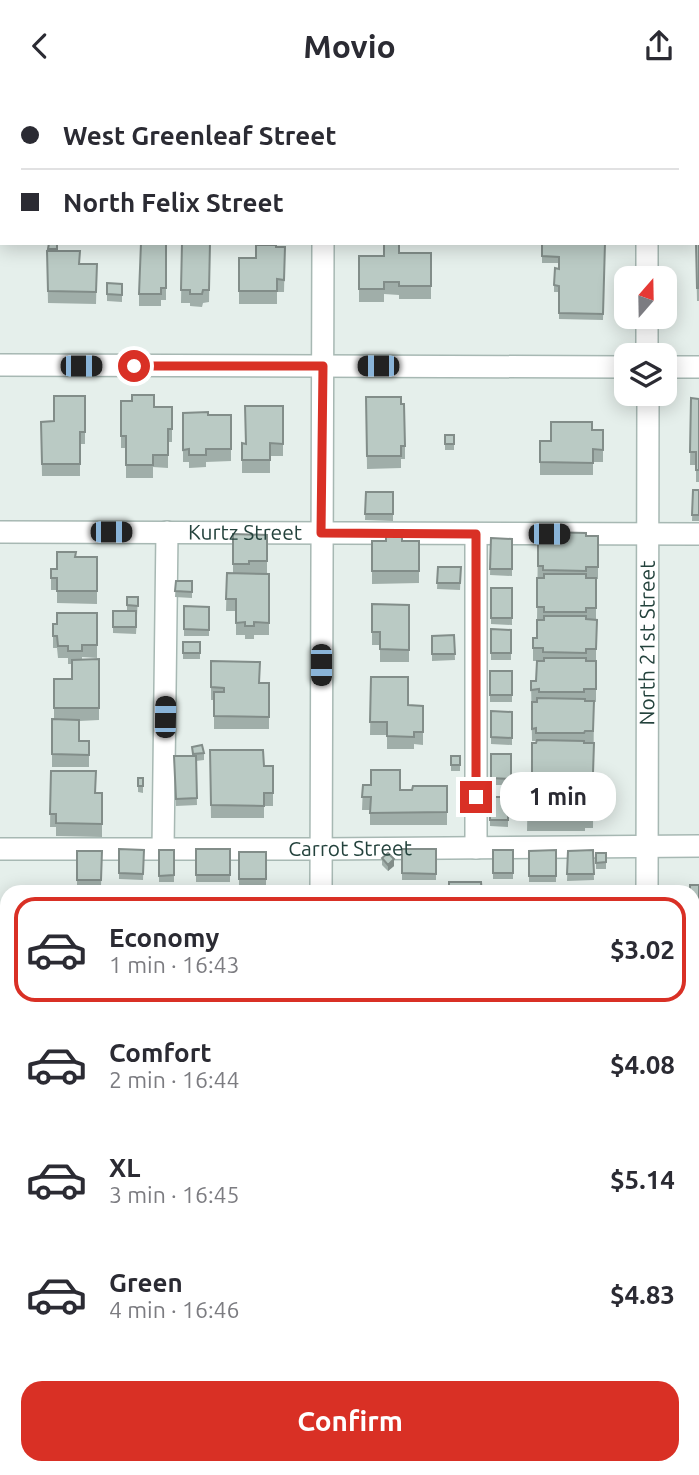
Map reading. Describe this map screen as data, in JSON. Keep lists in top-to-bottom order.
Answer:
{
  "streets": {
    "street": ["Kurtz Street", "North 21st Street", "Carrot Street"]
  },
  "crossings": [
    ["Kurtz Street", "North 21st Street"],
    ["North 21st Street", "Carrot Street"]
  ],
  "north": "top",
  "page": {
    "header": "Movio",
    "banner": ["West Greenleaf Street", "North Felix Street"],
    "bubble": "1 min",
    "list": [
      {
        "name": "Economy",
        "note": "1 min · 16:43",
        "value": "$3.02"
      },
      {
        "name": "Comfort",
        "note": "2 min · 16:44",
        "value": "$4.08"
      },
      {
        "name": "XL",
        "note": "3 min · 16:45",
        "value": "$5.14"
      },
      {
        "name": "Green",
        "note": "4 min · 16:46",
        "value": "$4.83"
      }
    ],
    "buttons": "Confirm"
  }
}
